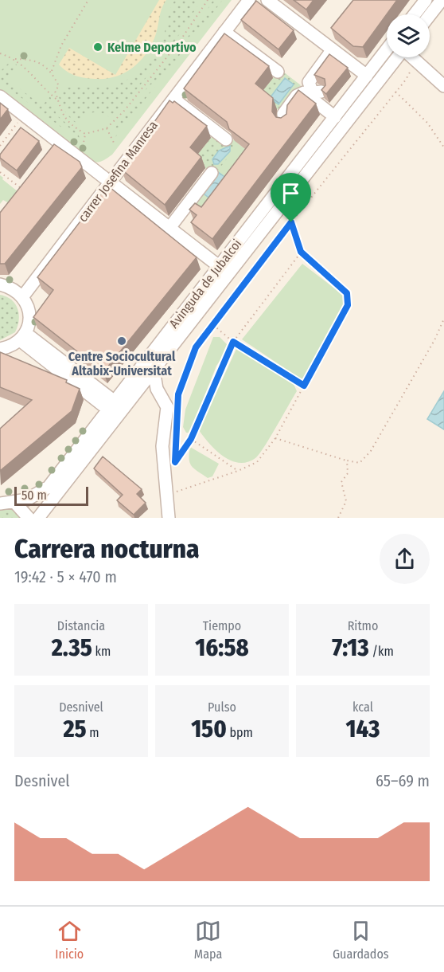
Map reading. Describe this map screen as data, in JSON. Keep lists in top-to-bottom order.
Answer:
{
  "streets": {
    "street": ["carrer Josefina Manresa", "Avinguda de Jubalcoi"]
  },
  "places": ["Kelme Deportivo", "Centre Sociocultural Altabix-Universitat"],
  "scale_bar": "50 m",
  "page": {
    "scale": "50 m",
    "heading": ["Carrera nocturna", "19:42 · 5 × 470 m"],
    "stats": [
      ["Distancia", "2.35 km"],
      ["Tiempo", "16:58"],
      ["Ritmo", "7:13 /km"],
      ["Desnivel", "25 m"],
      ["Pulso", "150 bpm"],
      ["kcal", "143"]
    ],
    "chart": ["Desnivel", "65–69 m"],
    "tabs": ["Inicio", "Mapa", "Guardados"]
  }
}
